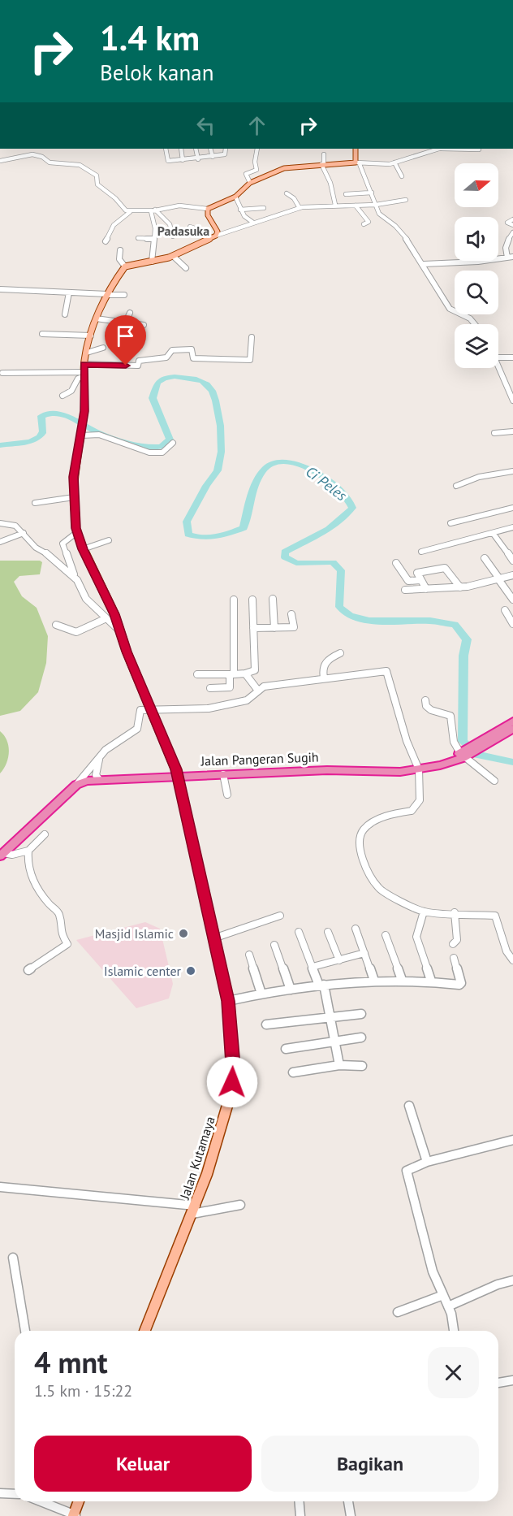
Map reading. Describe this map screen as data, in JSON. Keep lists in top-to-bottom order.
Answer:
{
  "streets": {
    "highway": ["Jalan Pangeran Sugih"],
    "main road": ["Jalan Kutamaya"]
  },
  "crossings": [
    ["Jalan Pangeran Sugih", "Jalan Kutamaya"]
  ],
  "districts": ["Padasuka"],
  "water": ["Ci Peles"],
  "places": ["Masjid Islamic", "Islamic center"],
  "north": "right",
  "page": {
    "turn": ["1.4 km", "Belok kanan"],
    "heading": ["4 mnt", "1.5 km · 15:22"],
    "buttons": ["Keluar", "Bagikan"]
  }
}
